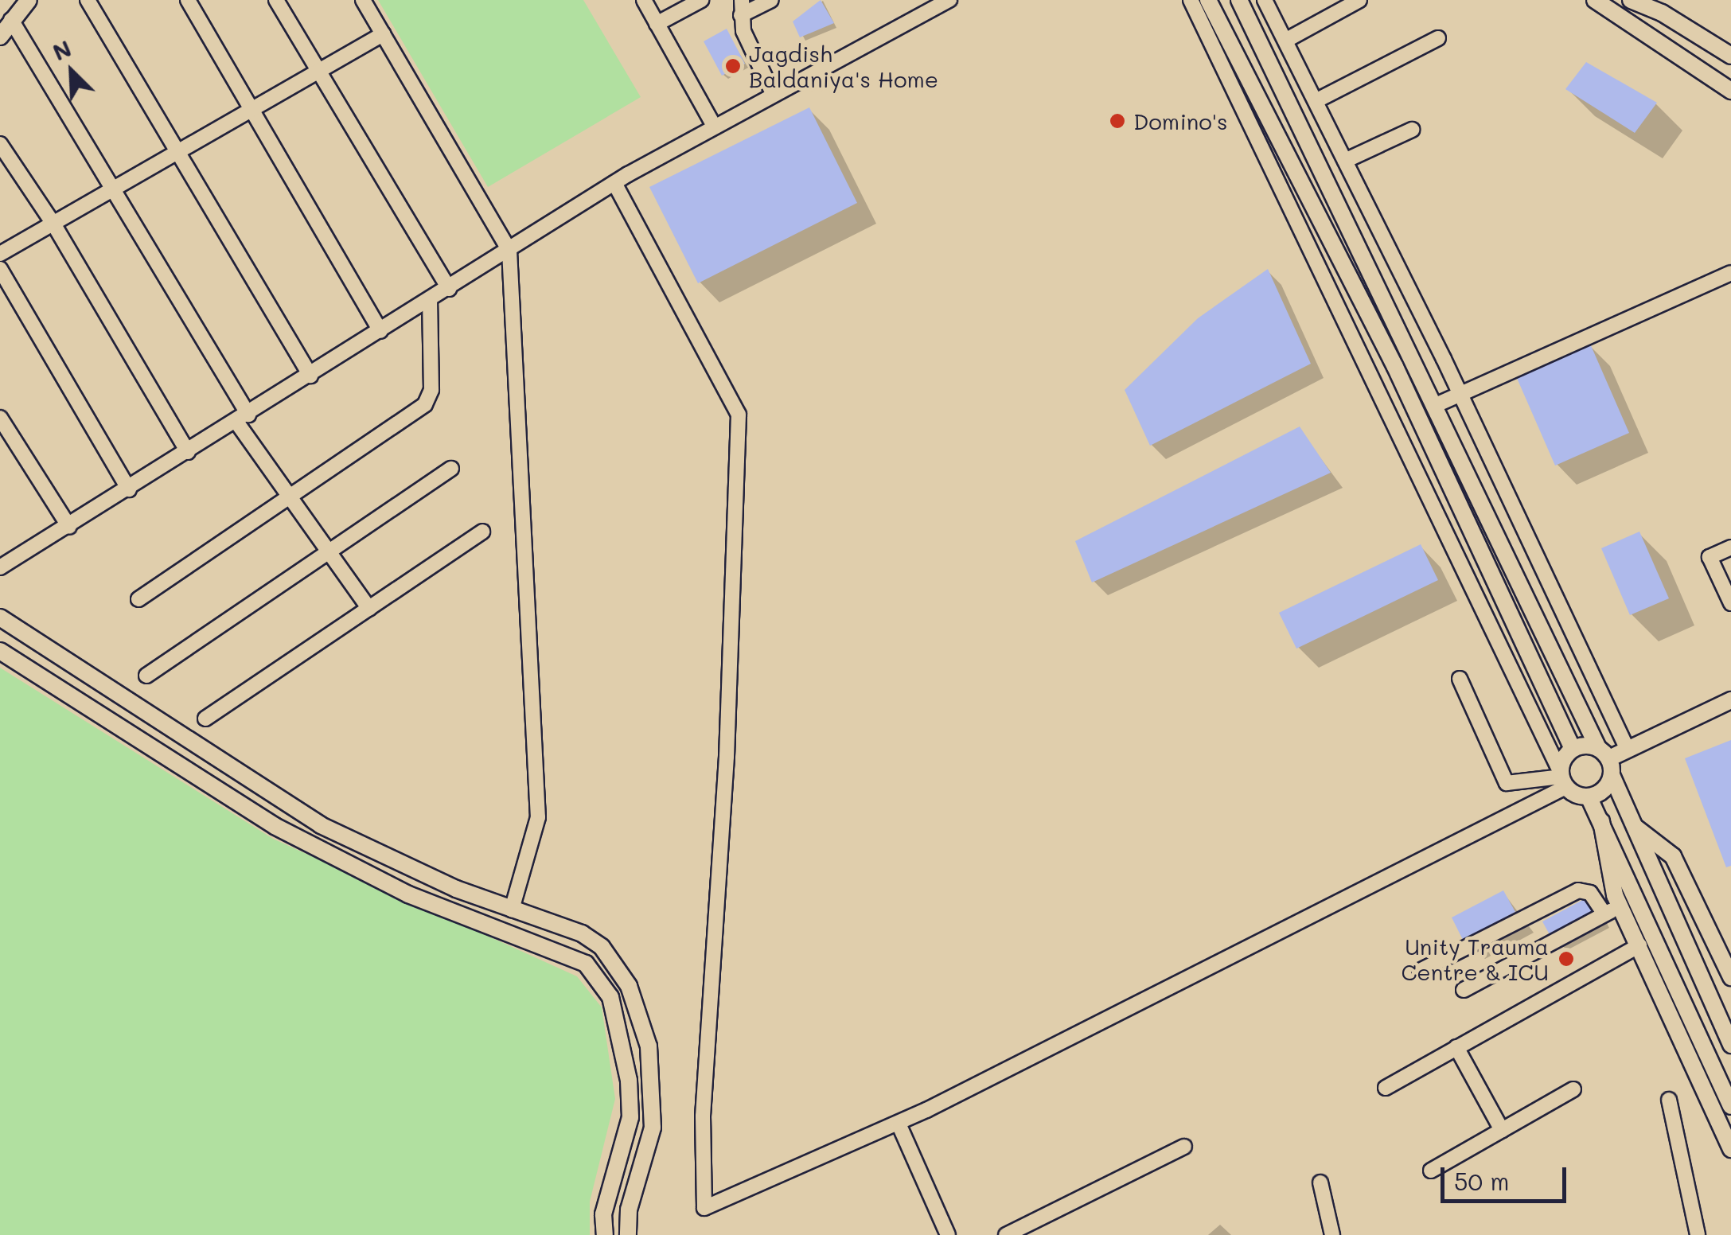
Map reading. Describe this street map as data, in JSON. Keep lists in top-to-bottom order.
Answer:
{
  "places": ["Jagdish Baldaniya's Home", "Domino's", "Unity Trauma Centre & ICU"],
  "scale_bar": "50 m",
  "north": "top left"
}
